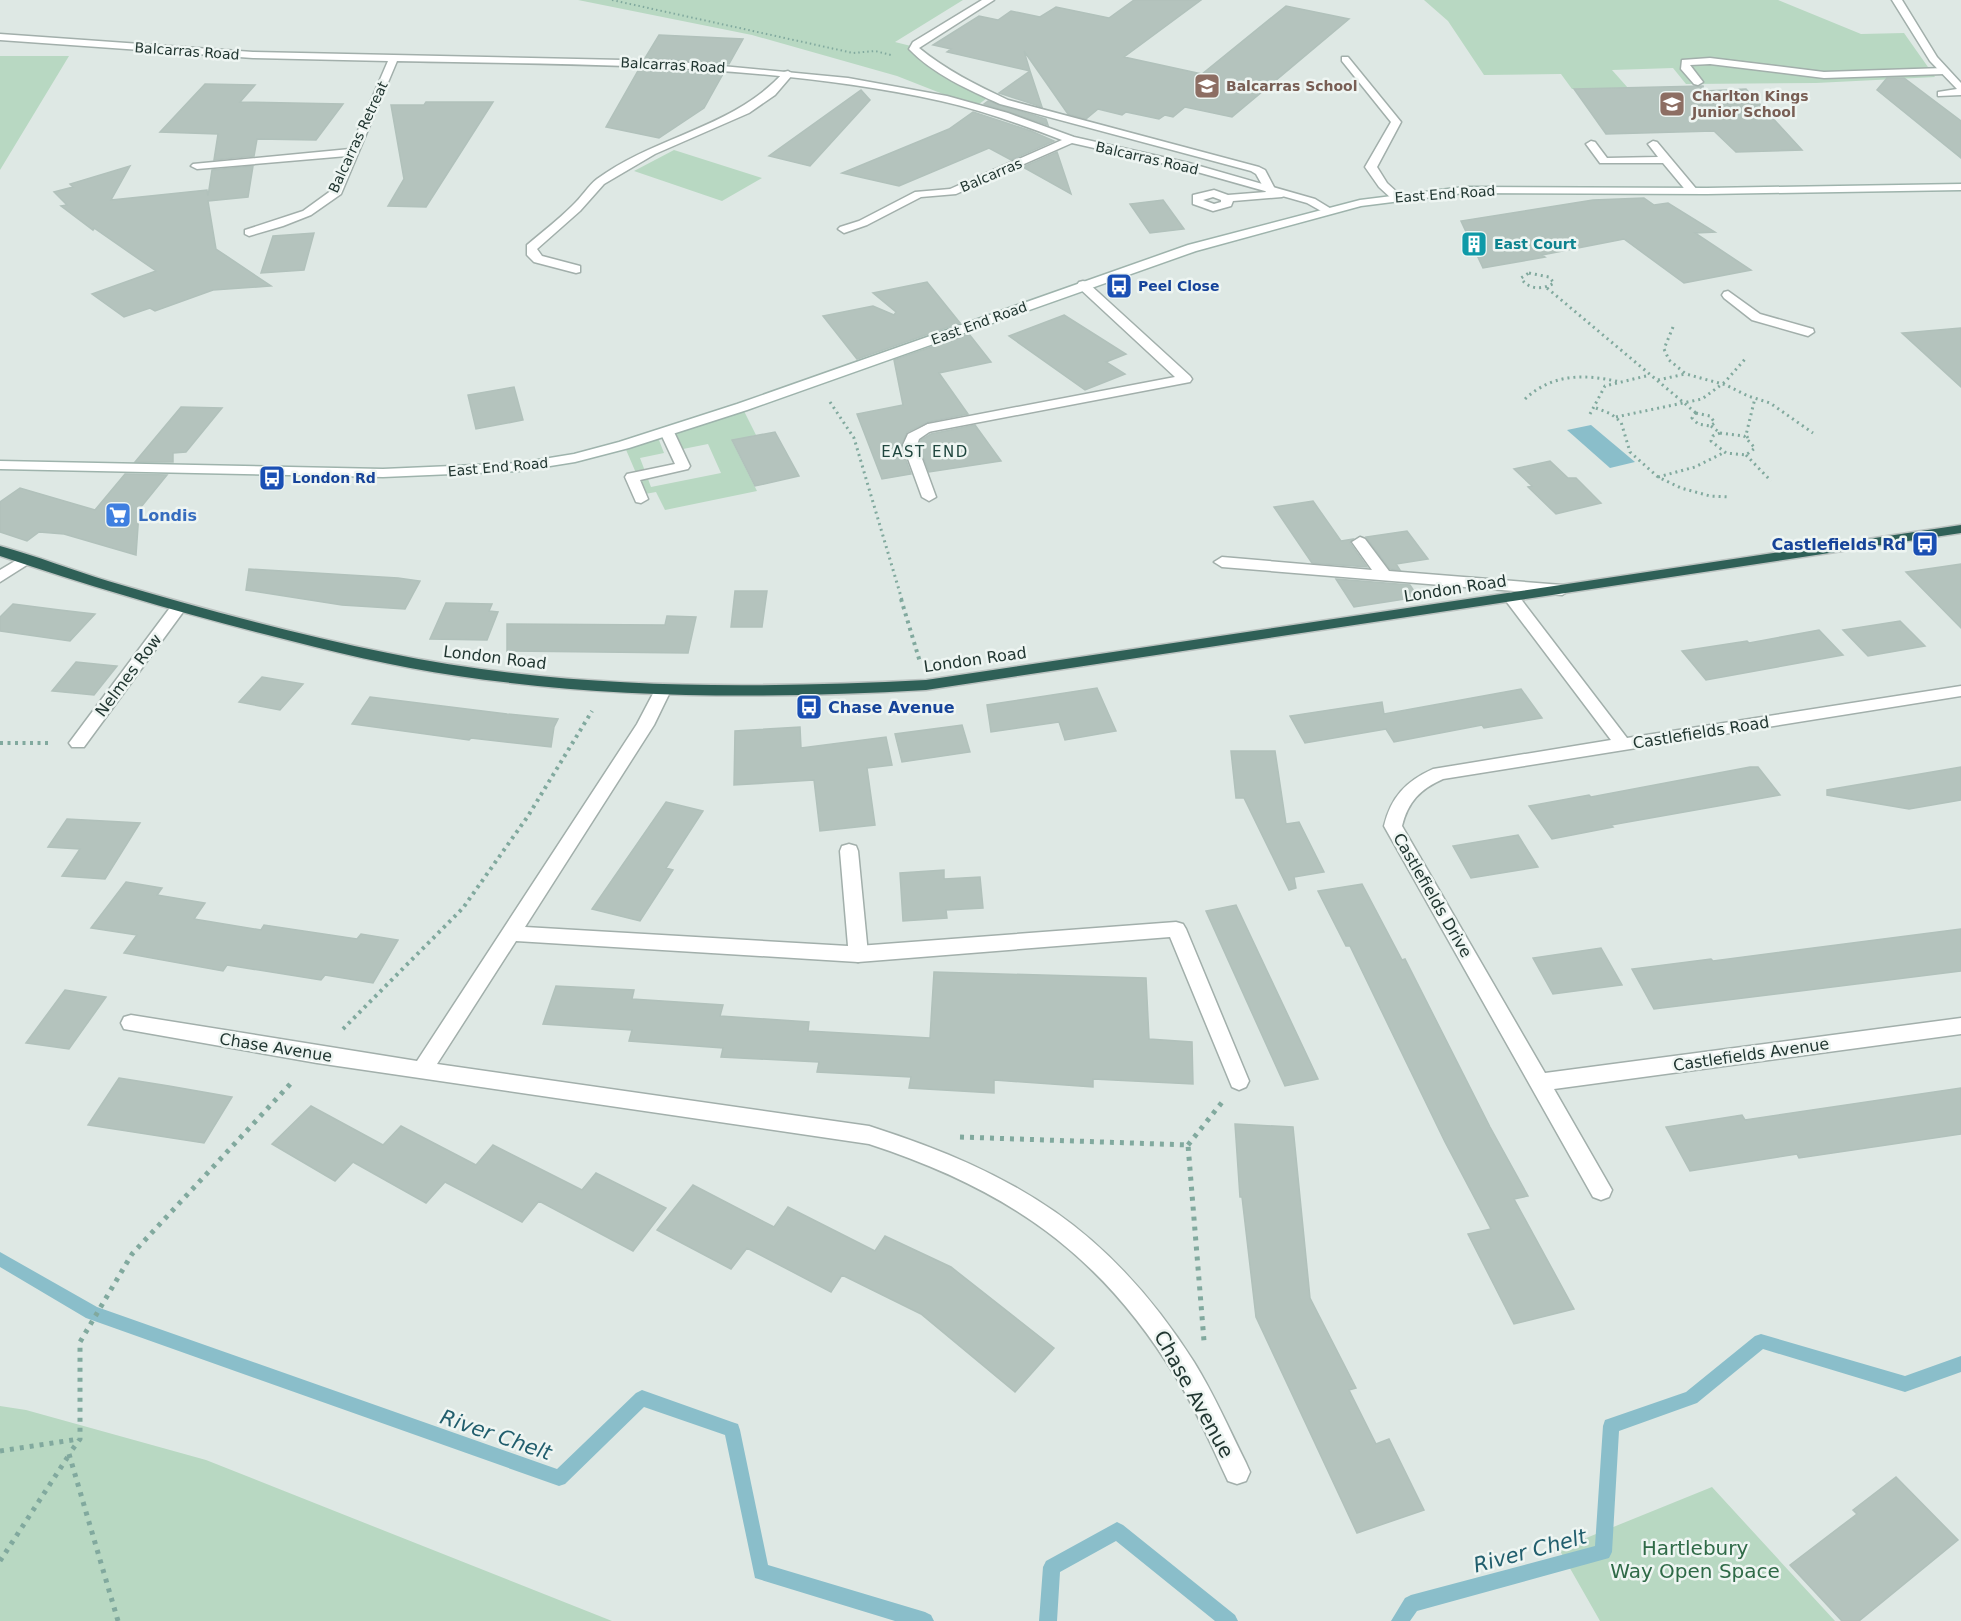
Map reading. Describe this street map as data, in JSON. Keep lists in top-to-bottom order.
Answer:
{
  "streets": {
    "highway": ["London Road"],
    "street": [
      "Balcarras Road",
      "Balcarras Retreat",
      "Balcarras",
      "East End Road",
      "Nelmes Row",
      "Castlefields Road",
      "Castlefields Drive",
      "Chase Avenue",
      "Castlefields Avenue"
    ]
  },
  "crossings": [
    ["Balcarras Road", "Balcarras Retreat"],
    ["Balcarras Road", "Balcarras"],
    ["Balcarras Road", "East End Road"],
    ["London Road", "Nelmes Row"],
    ["London Road", "Castlefields Road"],
    ["Castlefields Road", "Castlefields Drive"],
    ["Castlefields Drive", "Castlefields Avenue"]
  ],
  "districts": ["EAST END"],
  "water": ["River Chelt"],
  "parks": ["Hartlebury Way Open Space"],
  "places": {
    "school or university": ["Balcarras School", "Charlton Kings Junior School"],
    "building": ["East Court"],
    "bus stop": [
      "Peel Close",
      "London Rd",
      "Castlefields Rd",
      "Chase Avenue"
    ],
    "supermarket": ["Londis"]
  }
}
